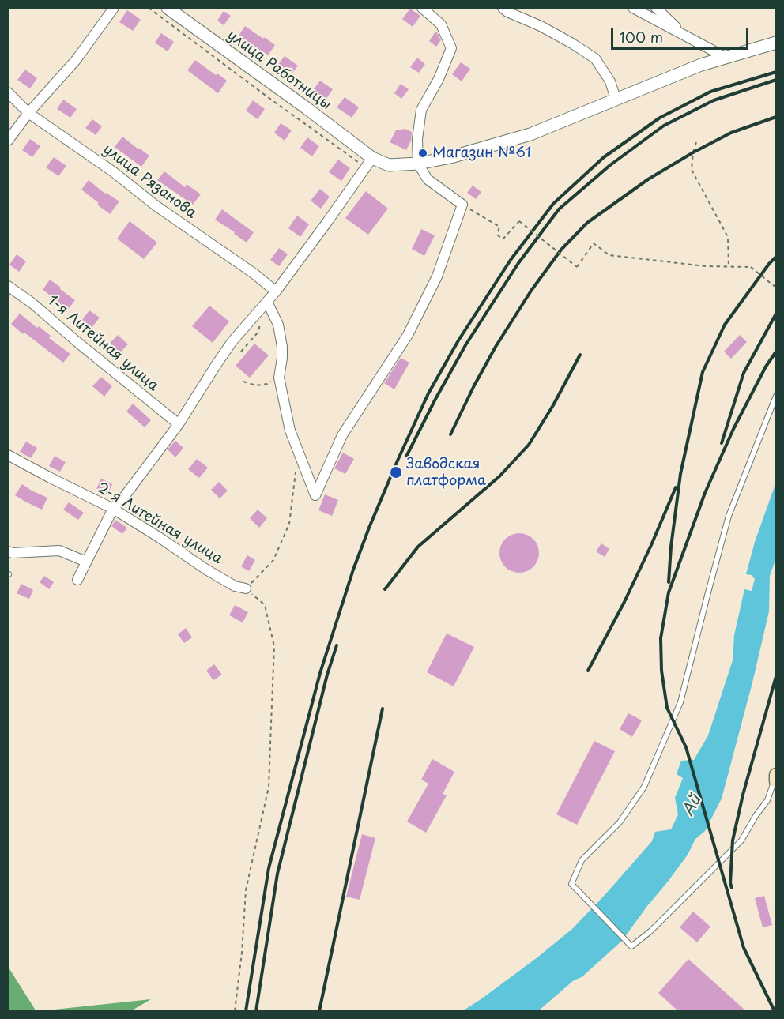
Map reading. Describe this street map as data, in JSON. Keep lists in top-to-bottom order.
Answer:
{
  "streets": {
    "street": [
      "улица Работницы",
      "улица Рязанова",
      "1-я Литейная улица",
      "2-я Литейная улица"
    ]
  },
  "water": ["Ай"],
  "places": ["Магазин №61", "Заводская платформа"],
  "scale_bar": "100 m"
}
